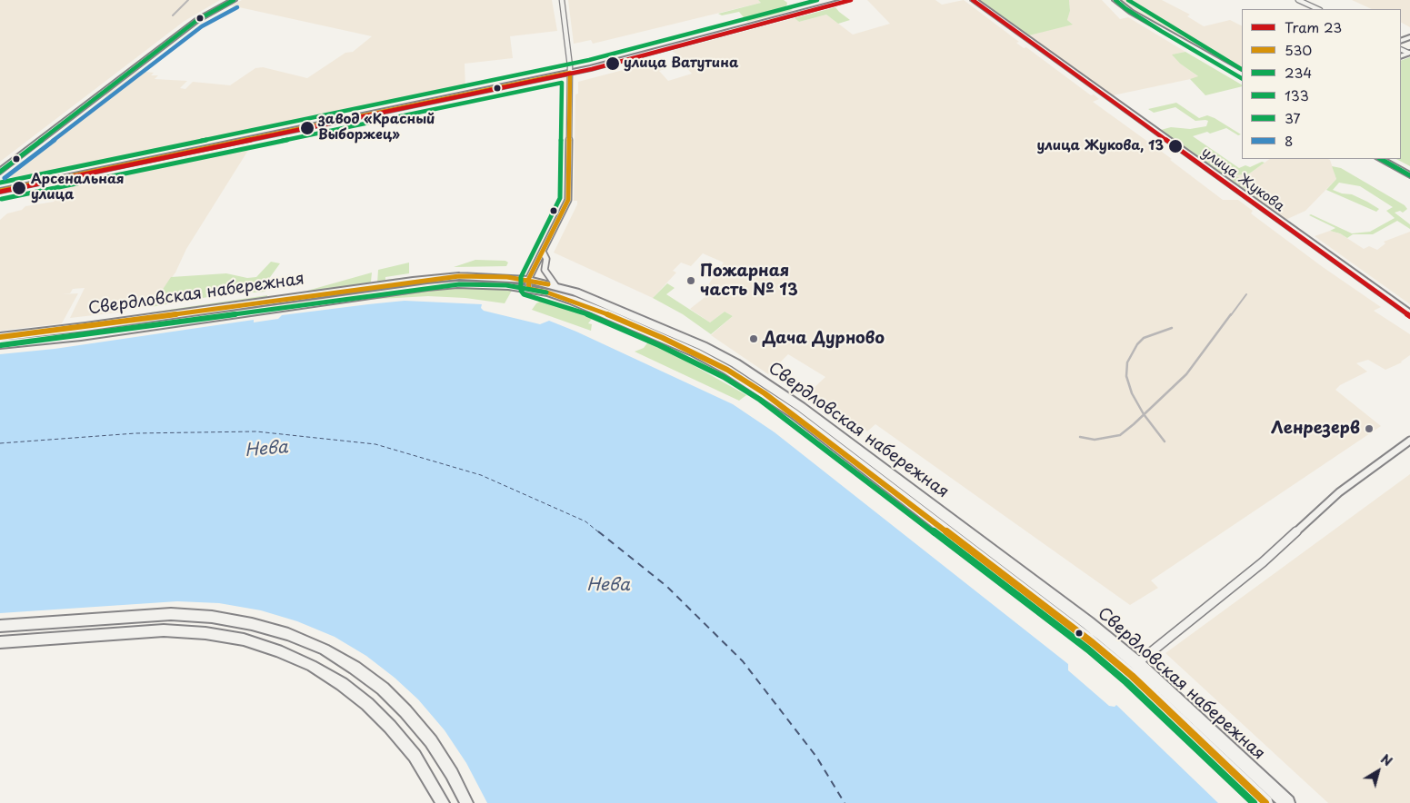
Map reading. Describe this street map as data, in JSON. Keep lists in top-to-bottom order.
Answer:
{
  "streets": {
    "main road": ["улица Жукова", "Свердловская набережная"]
  },
  "water": ["Нева"],
  "places": [
    "улица Ватутина",
    "завод «Красный Выборжец»",
    "улица Жукова, 13",
    "Арсенальная улица",
    "Пожарная часть № 13",
    "Дача Дурново",
    "Ленрезерв"
  ],
  "lines": [
    "tram line 23",
    "transit line 133",
    "transit line 37",
    "transit line 8",
    "transit line 530",
    "transit line 234"
  ],
  "legend": [
    "Tram 23",
    "530",
    "234",
    "133",
    "37",
    "8"
  ],
  "north": "top right"
}
